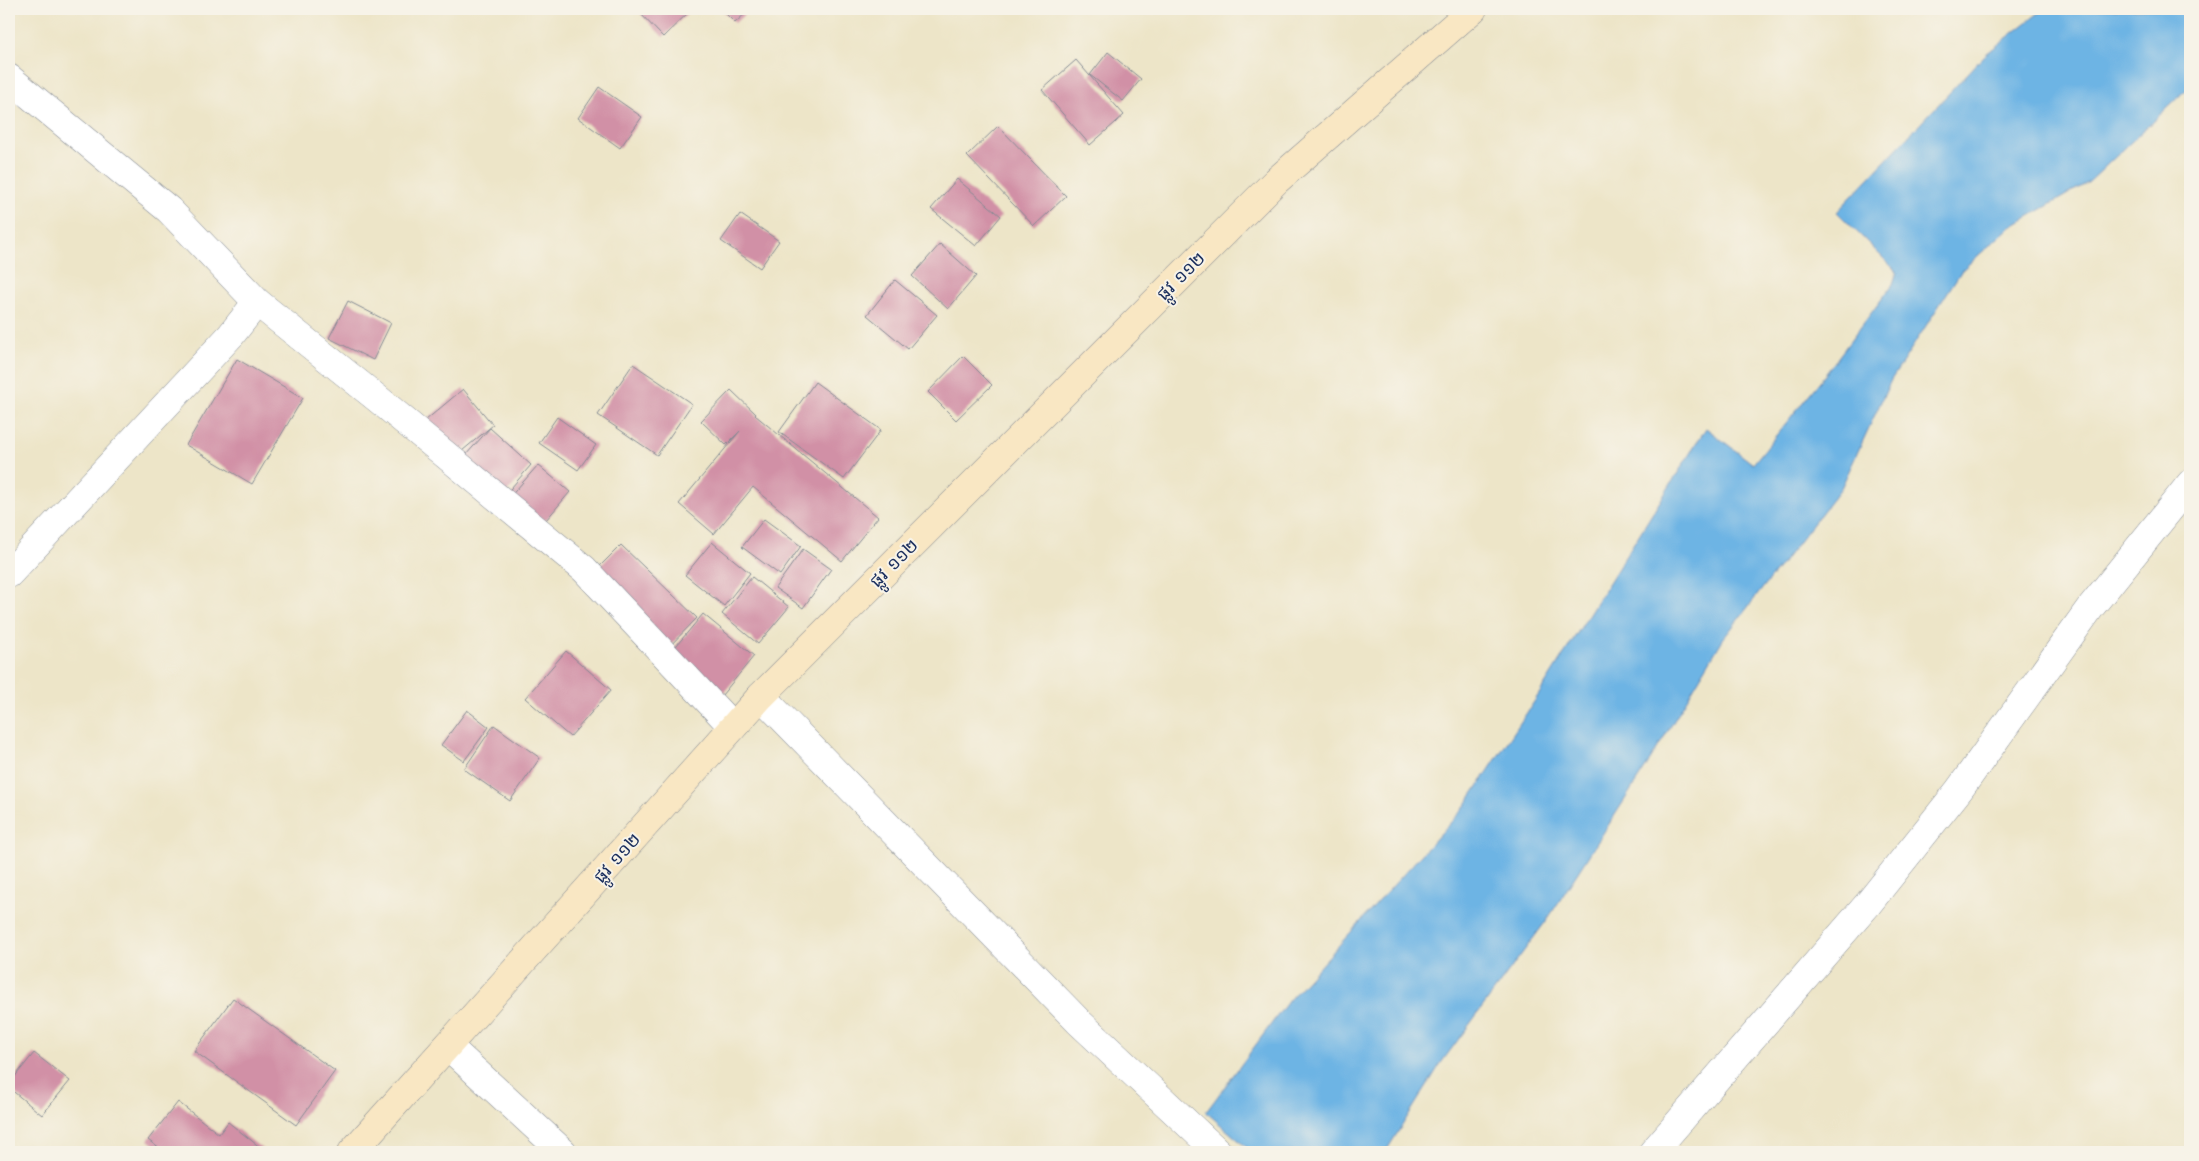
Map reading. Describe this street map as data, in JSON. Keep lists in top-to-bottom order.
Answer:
{
  "streets": {
    "street": ["ផ្លូវ ១១២"]
  }
}
